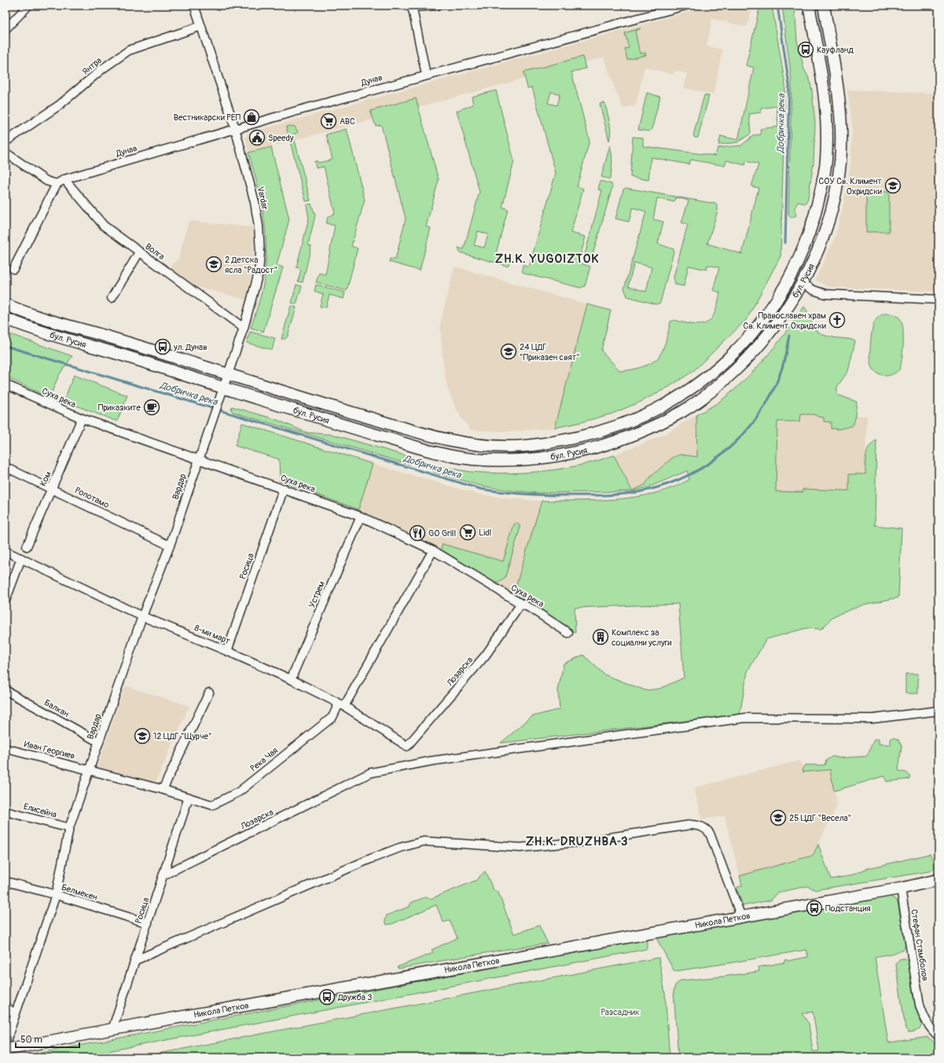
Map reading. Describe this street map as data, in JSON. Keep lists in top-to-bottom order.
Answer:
{
  "streets": {
    "main road": ["бул. Русия", "Никола Петков"],
    "street": [
      "Янтра",
      "Дунав",
      "Vardar",
      "Волга",
      "Суха река",
      "Ком",
      "Вардар",
      "Ропотамо",
      "Росица",
      "Устрем",
      "8-ми март",
      "Лозарска",
      "Балкан",
      "Иван Георгиев",
      "Река Чая",
      "Елисейна",
      "Белмекен",
      "Стефан Стамболов"
    ]
  },
  "crossings": [
    ["Янтра", "Vardar"],
    ["Дунав", "Vardar"],
    ["Дунав", "Волга"],
    ["Vardar", "Волга"],
    ["Vardar", "бул. Русия"],
    ["Vardar", "Вардар"],
    ["Суха река", "Ком"],
    ["Суха река", "Вардар"],
    ["Суха река", "Росица"],
    ["Суха река", "Устрем"],
    ["Суха река", "Лозарска"],
    ["Суха река", "Река Чая"],
    ["Ком", "Ропотамо"],
    ["Вардар", "Ропотамо"],
    ["Вардар", "8-ми март"],
    ["Вардар", "Балкан"],
    ["Вардар", "Иван Георгиев"],
    ["Вардар", "Елисейна"],
    ["Вардар", "Белмекен"],
    ["Росица", "8-ми март"],
    ["Росица", "Лозарска"],
    ["Росица", "Река Чая"],
    ["Росица", "Белмекен"],
    ["Росица", "Никола Петков"],
    ["Устрем", "8-ми март"],
    ["8-ми март", "Лозарска"],
    ["8-ми март", "Река Чая"],
    ["Никола Петков", "Стефан Стамболов"]
  ],
  "districts": ["ZH.K. YUGOIZTOK", "ZH.K. DRUZHBA 3"],
  "water": ["Добричка река"],
  "parks": ["Разсадник"],
  "places": {
    "bus stop": [
      "Кауфланд",
      "ул. Дунав",
      "Подстанция",
      "Дружба 3"
    ],
    "shop": ["Вестникарски РЕП"],
    "supermarket": ["ABC", "Lidl"],
    "public building": ["Speedy"],
    "school or university": [
      "СОУ Св. Климент Охридски",
      "2 Детска ясла \"Радост\"",
      "24 ЦДГ \"Приказен свят\"",
      "12 ЦДГ \"Щурче\"",
      "25 ЦДГ \"Весела\""
    ],
    "church": ["Православен храм Св. Климент Охридски"],
    "cafe": ["Приказките"],
    "restaurant": ["GO Grill"],
    "building": ["Комплекс за социални услуги"]
  },
  "scale_bar": "50 m"
}
